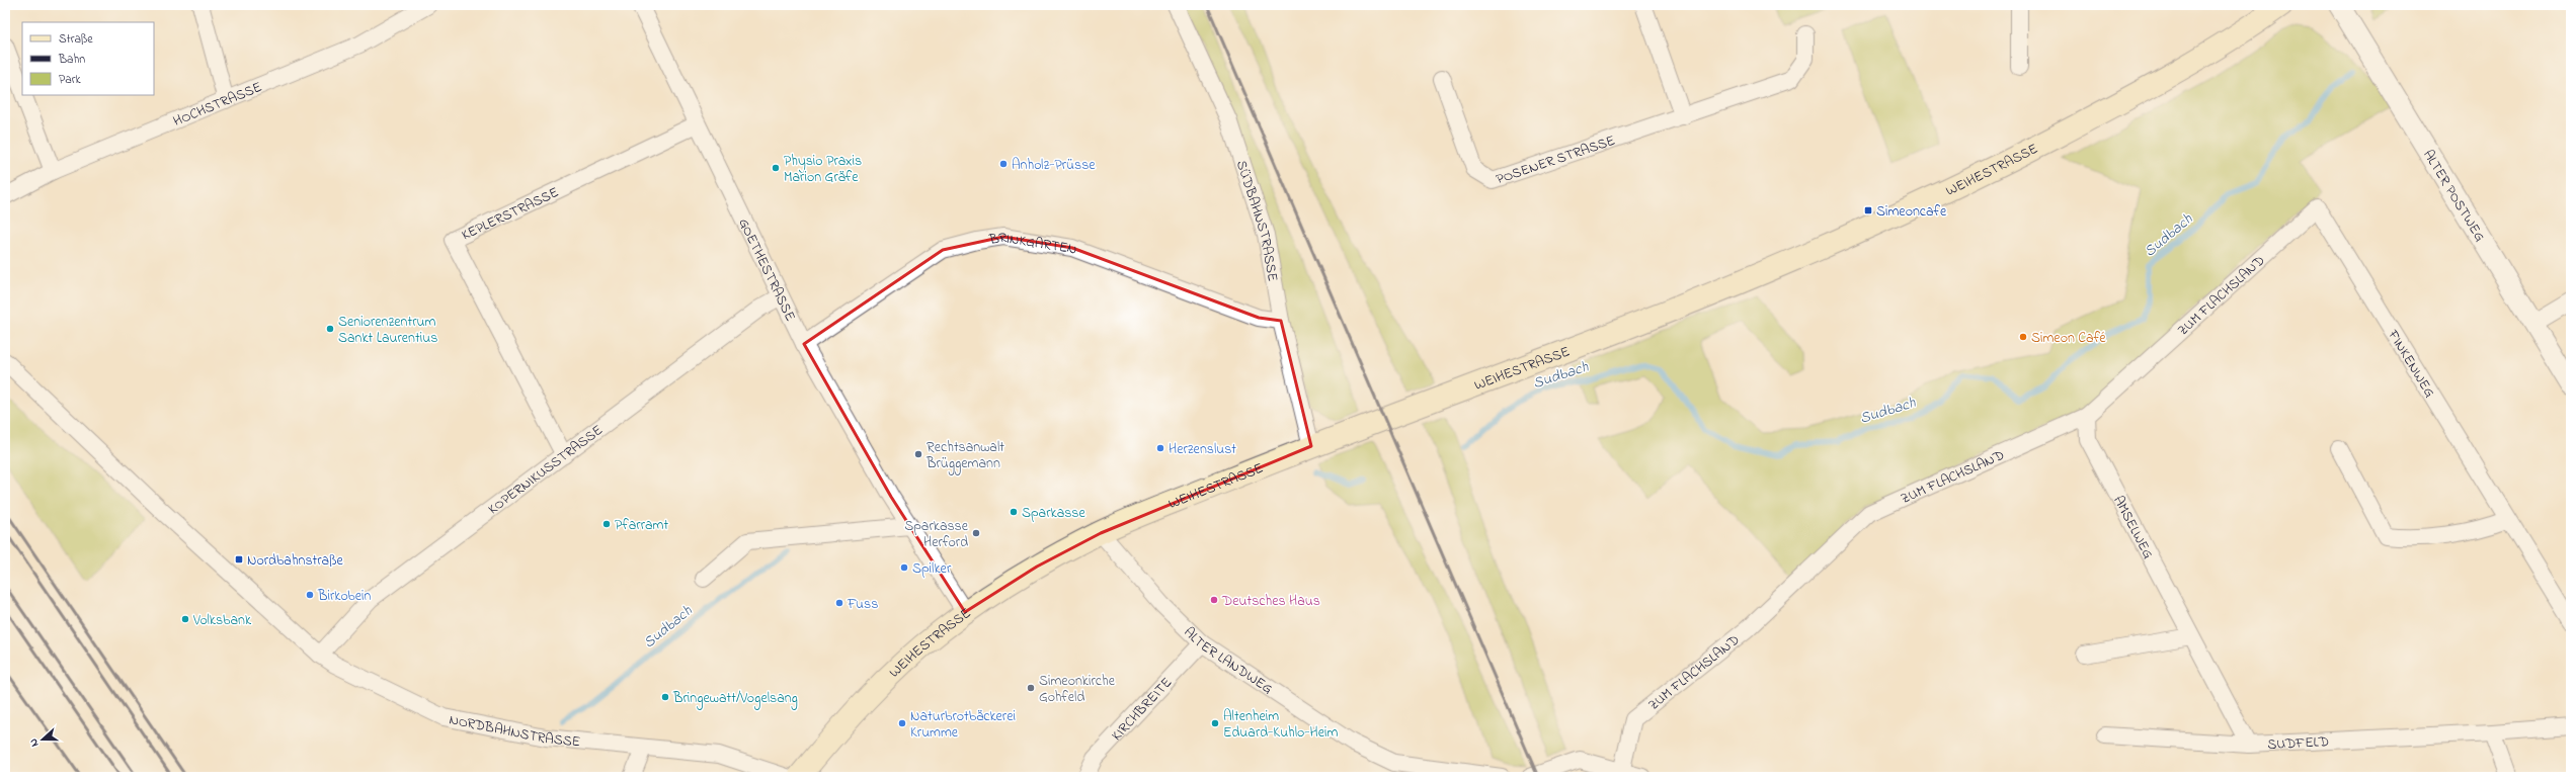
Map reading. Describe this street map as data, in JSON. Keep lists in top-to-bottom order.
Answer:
{
  "streets": {
    "main road": ["WEIHESTRASSE"],
    "street": [
      "HOCHSTRASSE",
      "POSENER STRASSE",
      "ALTER POSTWEG",
      "KEPLERSTRASSE",
      "SÜDBAHNSTRASSE",
      "BRINKGARTEN",
      "GOETHESTRASSE",
      "ZUM FLACHSLAND",
      "FINKENWEG",
      "KOPERNIKUSSTRASSE",
      "AMSELWEG",
      "ALTER LANDWEG",
      "KIRCHBREITE",
      "NORDBAHNSTRASSE",
      "SUDFELD"
    ]
  },
  "crossings": [
    ["WEIHESTRASSE", "SÜDBAHNSTRASSE"],
    ["WEIHESTRASSE", "GOETHESTRASSE"],
    ["WEIHESTRASSE", "ALTER LANDWEG"],
    ["KEPLERSTRASSE", "GOETHESTRASSE"],
    ["KEPLERSTRASSE", "KOPERNIKUSSTRASSE"],
    ["SÜDBAHNSTRASSE", "BRINKGARTEN"],
    ["BRINKGARTEN", "GOETHESTRASSE"],
    ["GOETHESTRASSE", "KOPERNIKUSSTRASSE"],
    ["ZUM FLACHSLAND", "FINKENWEG"],
    ["ZUM FLACHSLAND", "AMSELWEG"],
    ["KOPERNIKUSSTRASSE", "NORDBAHNSTRASSE"],
    ["AMSELWEG", "SUDFELD"],
    ["ALTER LANDWEG", "KIRCHBREITE"]
  ],
  "water": ["Sudbach"],
  "places": {
    "other": [
      "Anholz-Prüsse",
      "Physio Praxis Marion Gräfe",
      "Seniorenzentrum Sankt Laurentius",
      "Simeon Café",
      "Herzenslust",
      "Rechtsanwalt Brüggemann",
      "Sparkasse",
      "Pfarramt",
      "Sparkasse Herford",
      "Spilker",
      "Birkobein",
      "Deutsches Haus",
      "Fuss",
      "Volksbank",
      "Simeonkirche Gohfeld",
      "Bringewatt/Vogelsang",
      "Naturbrotbäckerei Krumme",
      "Altenheim Eduard-Kuhlo-Heim"
    ],
    "transit": ["Simeoncafe", "Nordbahnstraße"]
  },
  "legend": ["Straße", "Bahn", "Park"],
  "north": "left"
}
